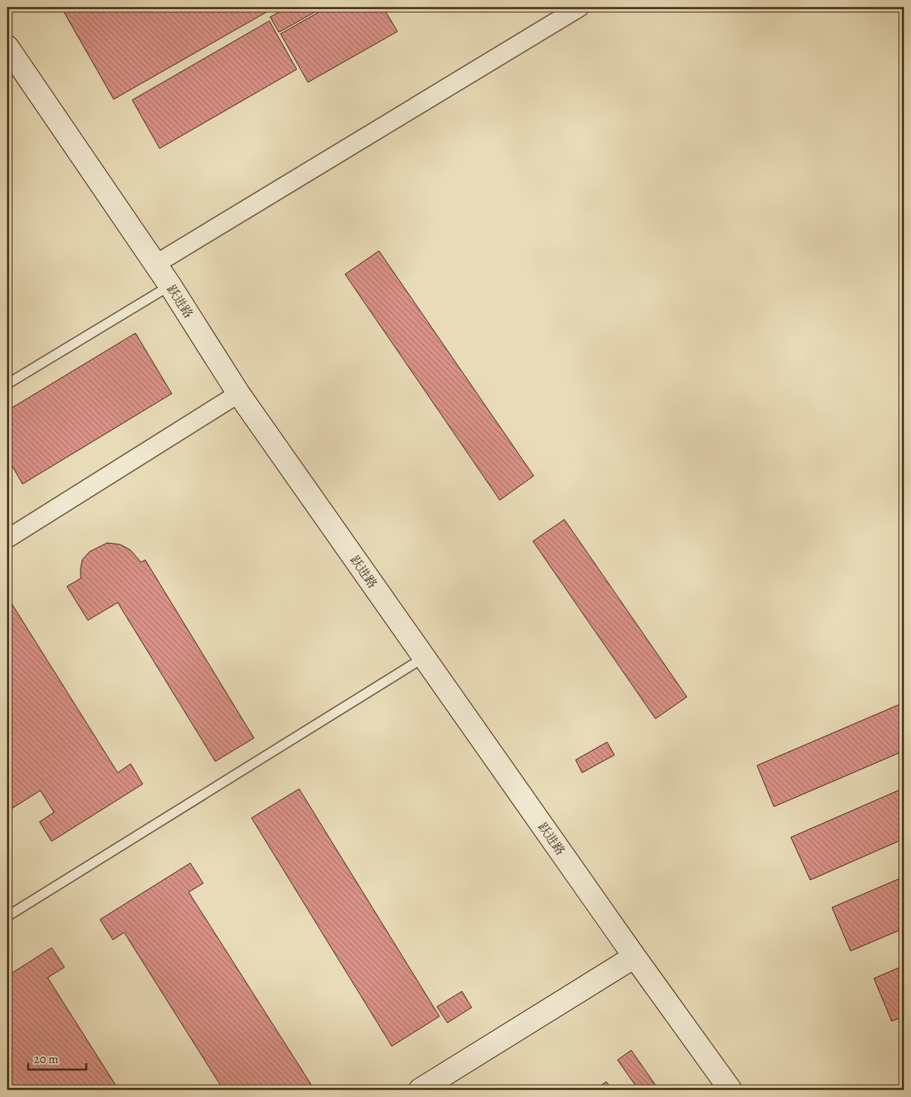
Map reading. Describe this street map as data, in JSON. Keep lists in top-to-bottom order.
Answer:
{
  "streets": {
    "main road": ["跃进路"]
  },
  "scale_bar": "20 m"
}
